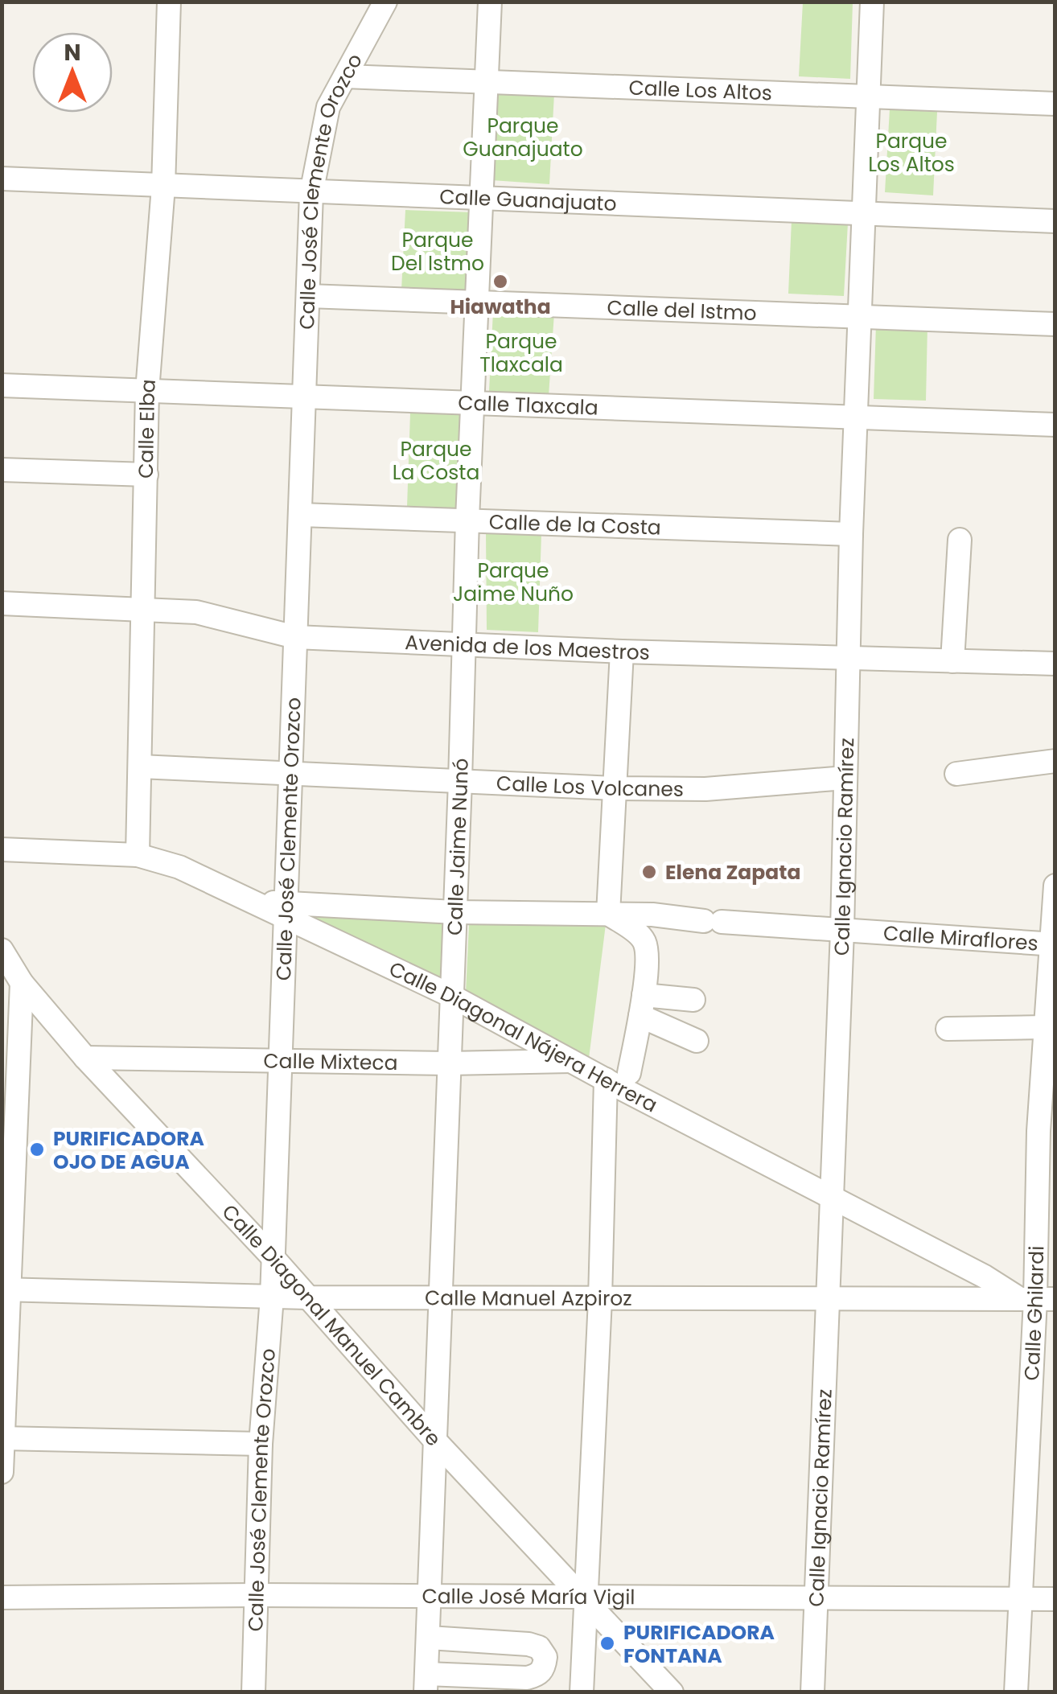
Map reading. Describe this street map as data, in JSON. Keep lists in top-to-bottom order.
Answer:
{
  "streets": {
    "street": [
      "Calle Los Altos",
      "Calle José Clemente Orozco",
      "Calle Guanajuato",
      "Calle del Istmo",
      "Calle Tlaxcala",
      "Calle Elba",
      "Calle de la Costa",
      "Avenida de los Maestros",
      "Calle Los Volcanes",
      "Calle Jaime Nunó",
      "Calle Ignacio Ramírez",
      "Calle Miraflores",
      "Calle Diagonal Nájera Herrera",
      "Calle Mixteca",
      "Calle Manuel Azpiroz",
      "Calle Ghilardi",
      "Calle Diagonal Manuel Cambre",
      "Calle José María Vigil"
    ]
  },
  "crossings": [
    ["Calle Los Altos", "Calle José Clemente Orozco"],
    ["Calle Los Altos", "Calle Jaime Nunó"],
    ["Calle Los Altos", "Calle Ignacio Ramírez"],
    ["Calle José Clemente Orozco", "Calle Guanajuato"],
    ["Calle José Clemente Orozco", "Calle del Istmo"],
    ["Calle José Clemente Orozco", "Calle Tlaxcala"],
    ["Calle José Clemente Orozco", "Calle de la Costa"],
    ["Calle José Clemente Orozco", "Avenida de los Maestros"],
    ["Calle José Clemente Orozco", "Calle Los Volcanes"],
    ["Calle José Clemente Orozco", "Calle Diagonal Nájera Herrera"],
    ["Calle José Clemente Orozco", "Calle Mixteca"],
    ["Calle José Clemente Orozco", "Calle Manuel Azpiroz"],
    ["Calle José Clemente Orozco", "Calle Diagonal Manuel Cambre"],
    ["Calle José Clemente Orozco", "Calle José María Vigil"],
    ["Calle Guanajuato", "Calle Elba"],
    ["Calle Guanajuato", "Calle Jaime Nunó"],
    ["Calle Guanajuato", "Calle Ignacio Ramírez"],
    ["Calle del Istmo", "Calle Jaime Nunó"],
    ["Calle del Istmo", "Calle Ignacio Ramírez"],
    ["Calle Tlaxcala", "Calle Elba"],
    ["Calle Tlaxcala", "Calle Jaime Nunó"],
    ["Calle Tlaxcala", "Calle Ignacio Ramírez"],
    ["Calle Elba", "Avenida de los Maestros"],
    ["Calle Elba", "Calle Los Volcanes"],
    ["Calle Elba", "Calle Diagonal Nájera Herrera"],
    ["Calle de la Costa", "Calle Jaime Nunó"],
    ["Calle de la Costa", "Calle Ignacio Ramírez"],
    ["Avenida de los Maestros", "Calle Jaime Nunó"],
    ["Avenida de los Maestros", "Calle Ignacio Ramírez"],
    ["Calle Los Volcanes", "Calle Jaime Nunó"],
    ["Calle Los Volcanes", "Calle Ignacio Ramírez"],
    ["Calle Jaime Nunó", "Calle Diagonal Nájera Herrera"],
    ["Calle Jaime Nunó", "Calle Mixteca"],
    ["Calle Jaime Nunó", "Calle Manuel Azpiroz"],
    ["Calle Jaime Nunó", "Calle Diagonal Manuel Cambre"],
    ["Calle Jaime Nunó", "Calle José María Vigil"],
    ["Calle Ignacio Ramírez", "Calle Miraflores"],
    ["Calle Ignacio Ramírez", "Calle Diagonal Nájera Herrera"],
    ["Calle Ignacio Ramírez", "Calle Manuel Azpiroz"],
    ["Calle Ignacio Ramírez", "Calle José María Vigil"],
    ["Calle Miraflores", "Calle Ghilardi"],
    ["Calle Diagonal Nájera Herrera", "Calle Mixteca"],
    ["Calle Diagonal Nájera Herrera", "Calle Manuel Azpiroz"],
    ["Calle Diagonal Nájera Herrera", "Calle Ghilardi"],
    ["Calle Mixteca", "Calle Diagonal Manuel Cambre"],
    ["Calle Manuel Azpiroz", "Calle Ghilardi"],
    ["Calle Manuel Azpiroz", "Calle Diagonal Manuel Cambre"],
    ["Calle Ghilardi", "Calle José María Vigil"],
    ["Calle Diagonal Manuel Cambre", "Calle José María Vigil"]
  ],
  "parks": [
    "Parque Guanajuato",
    "Parque Los Altos",
    "Parque Del Istmo",
    "Parque Tlaxcala",
    "Parque La Costa",
    "Parque Jaime Nuño"
  ],
  "places": [
    "Hiawatha",
    "Elena Zapata",
    "PURIFICADORA OJO DE AGUA",
    "PURIFICADORA FONTANA"
  ],
  "north": "top"
}
